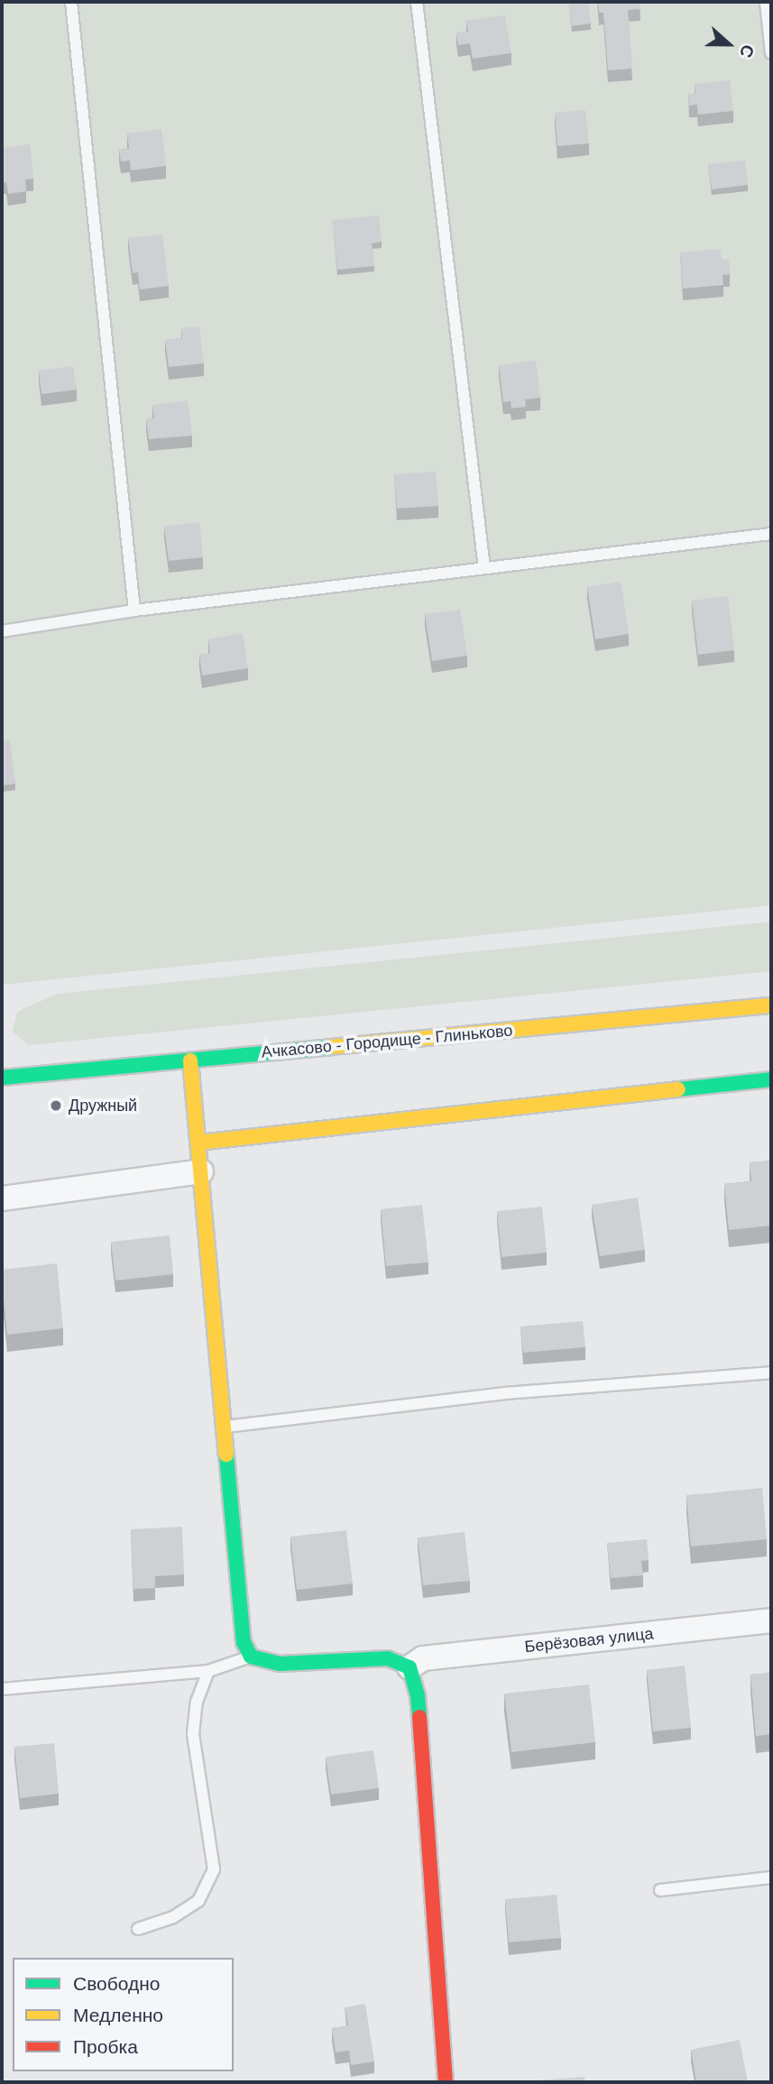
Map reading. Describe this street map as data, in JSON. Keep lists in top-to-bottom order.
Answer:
{
  "streets": {
    "street": ["Ачкасово - Городище - Глиньково", "Берёзовая улица"]
  },
  "places": ["Дружный"],
  "legend": ["Свободно", "Медленно", "Пробка"],
  "north": "right"
}
